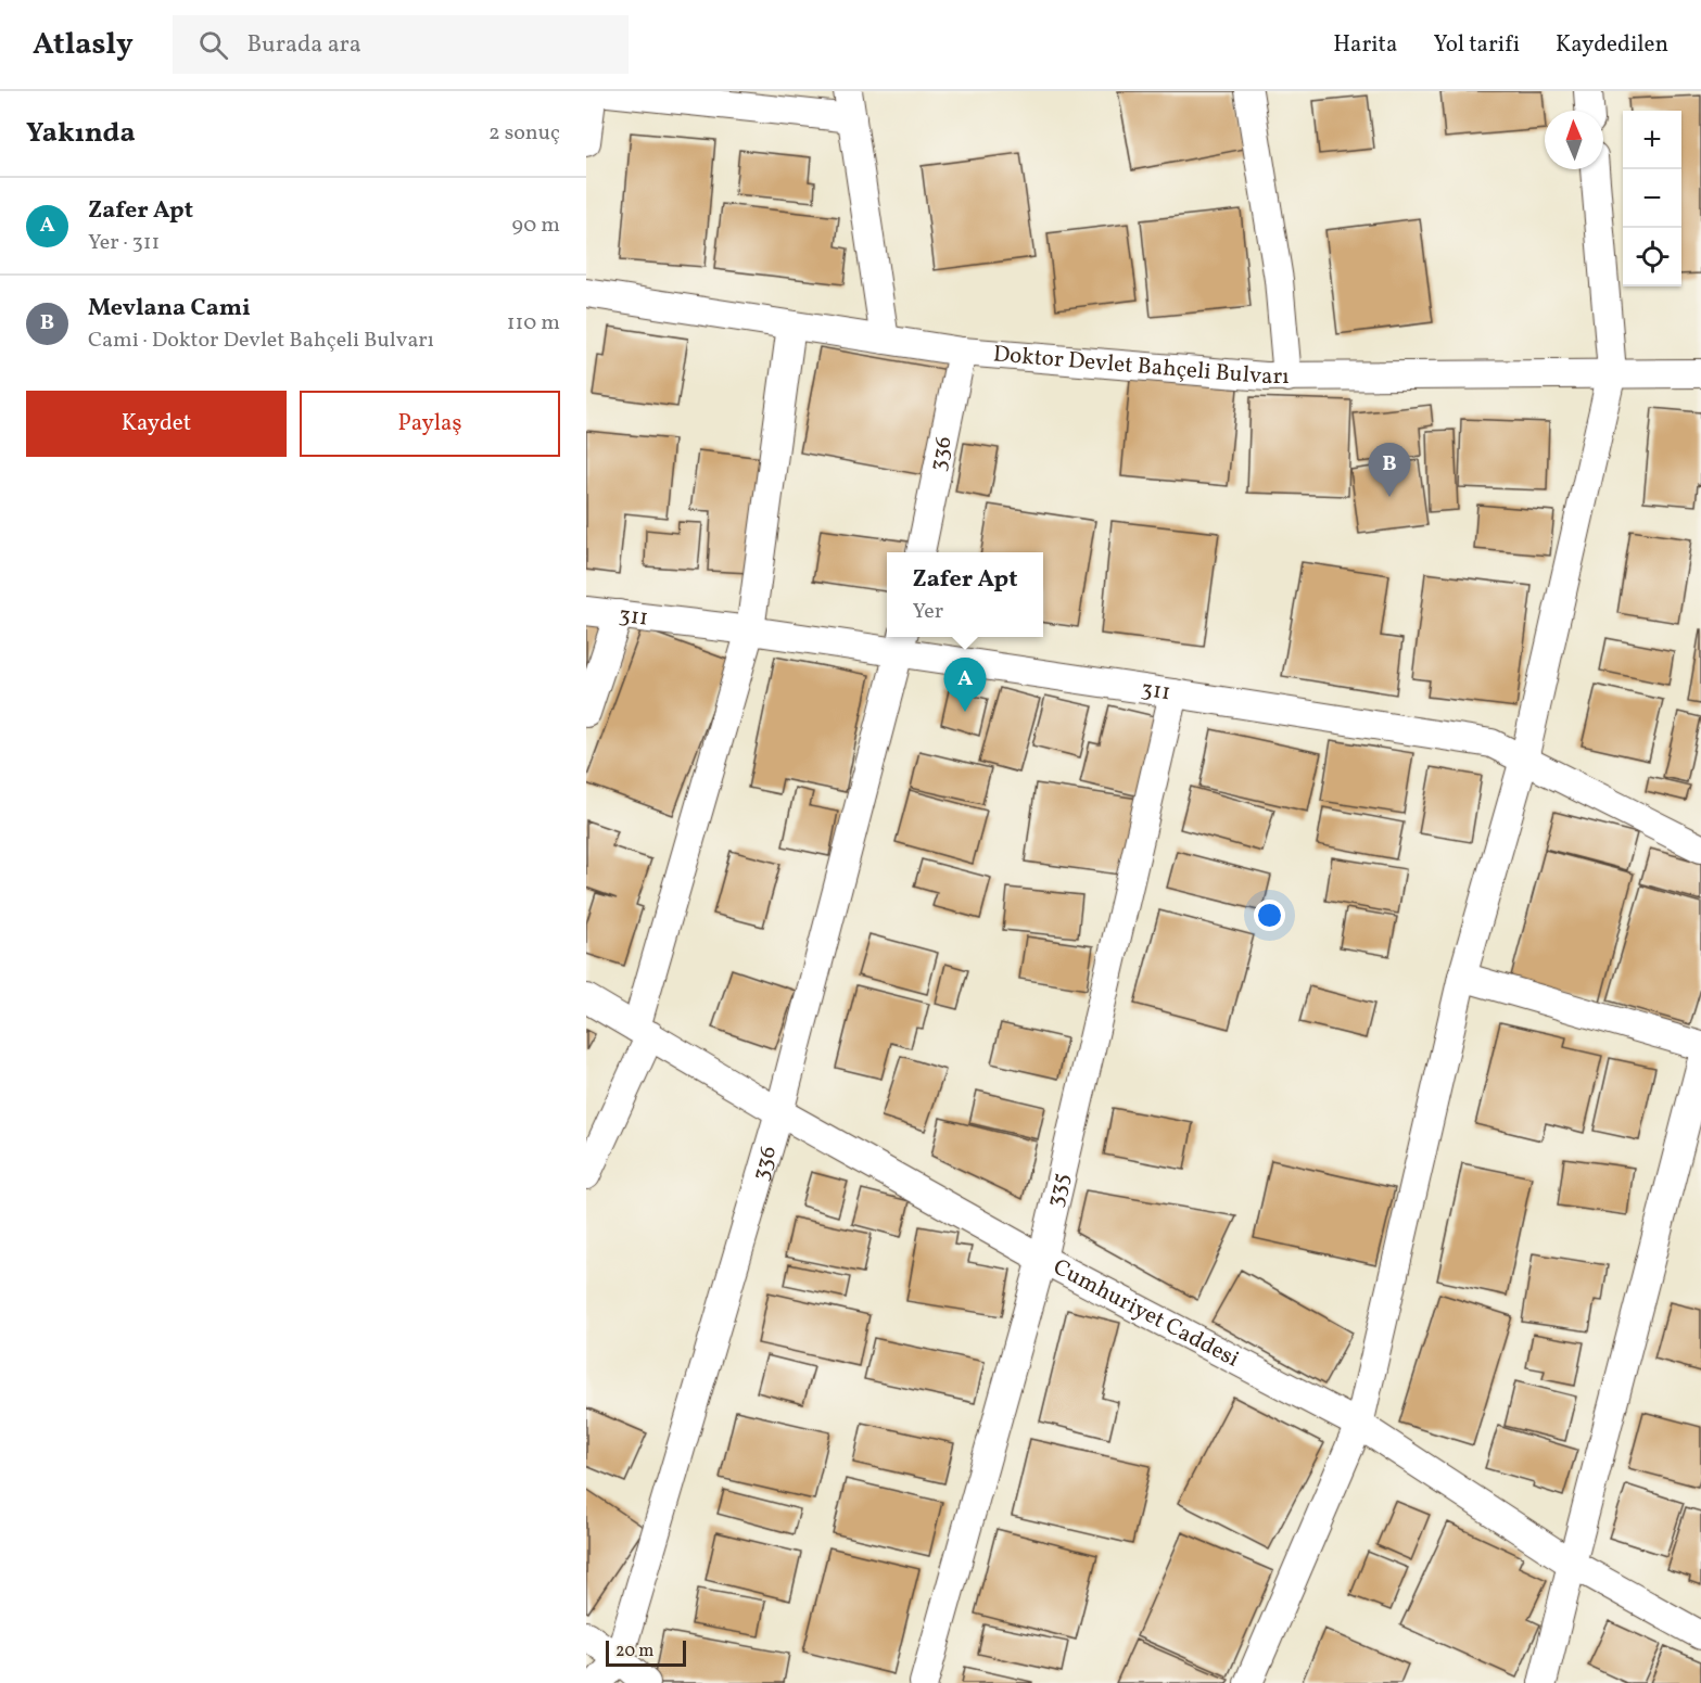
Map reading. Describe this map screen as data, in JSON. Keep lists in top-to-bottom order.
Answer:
{
  "streets": {
    "street": [
      "Doktor Devlet Bahçeli Bulvarı",
      "336",
      "311",
      "335",
      "Cumhuriyet Caddesi"
    ]
  },
  "crossings": [
    ["Doktor Devlet Bahçeli Bulvarı", "336"],
    ["336", "311"],
    ["336", "Cumhuriyet Caddesi"],
    ["311", "335"],
    ["335", "Cumhuriyet Caddesi"]
  ],
  "scale_bar": "20 m",
  "north": "top",
  "page": {
    "header": "Atlasly",
    "search": "Burada ara",
    "nav": ["Harita", "Yol tarifi", "Kaydedilen"],
    "heading": ["Yakında", "2 sonuç"],
    "map_buttons": ["+", "−"],
    "list": [
      {
        "mark": "A",
        "name": "Zafer Apt",
        "note": "Yer · 311",
        "value": "90 m"
      },
      {
        "mark": "B",
        "name": "Mevlana Cami",
        "note": "Cami · Doktor Devlet Bahçeli Bulvarı",
        "value": "110 m"
      }
    ],
    "buttons": ["Kaydet", "Paylaş"],
    "pins": ["B", "A"],
    "popup": ["Zafer Apt", "Yer"],
    "scale": "20 m"
  }
}
